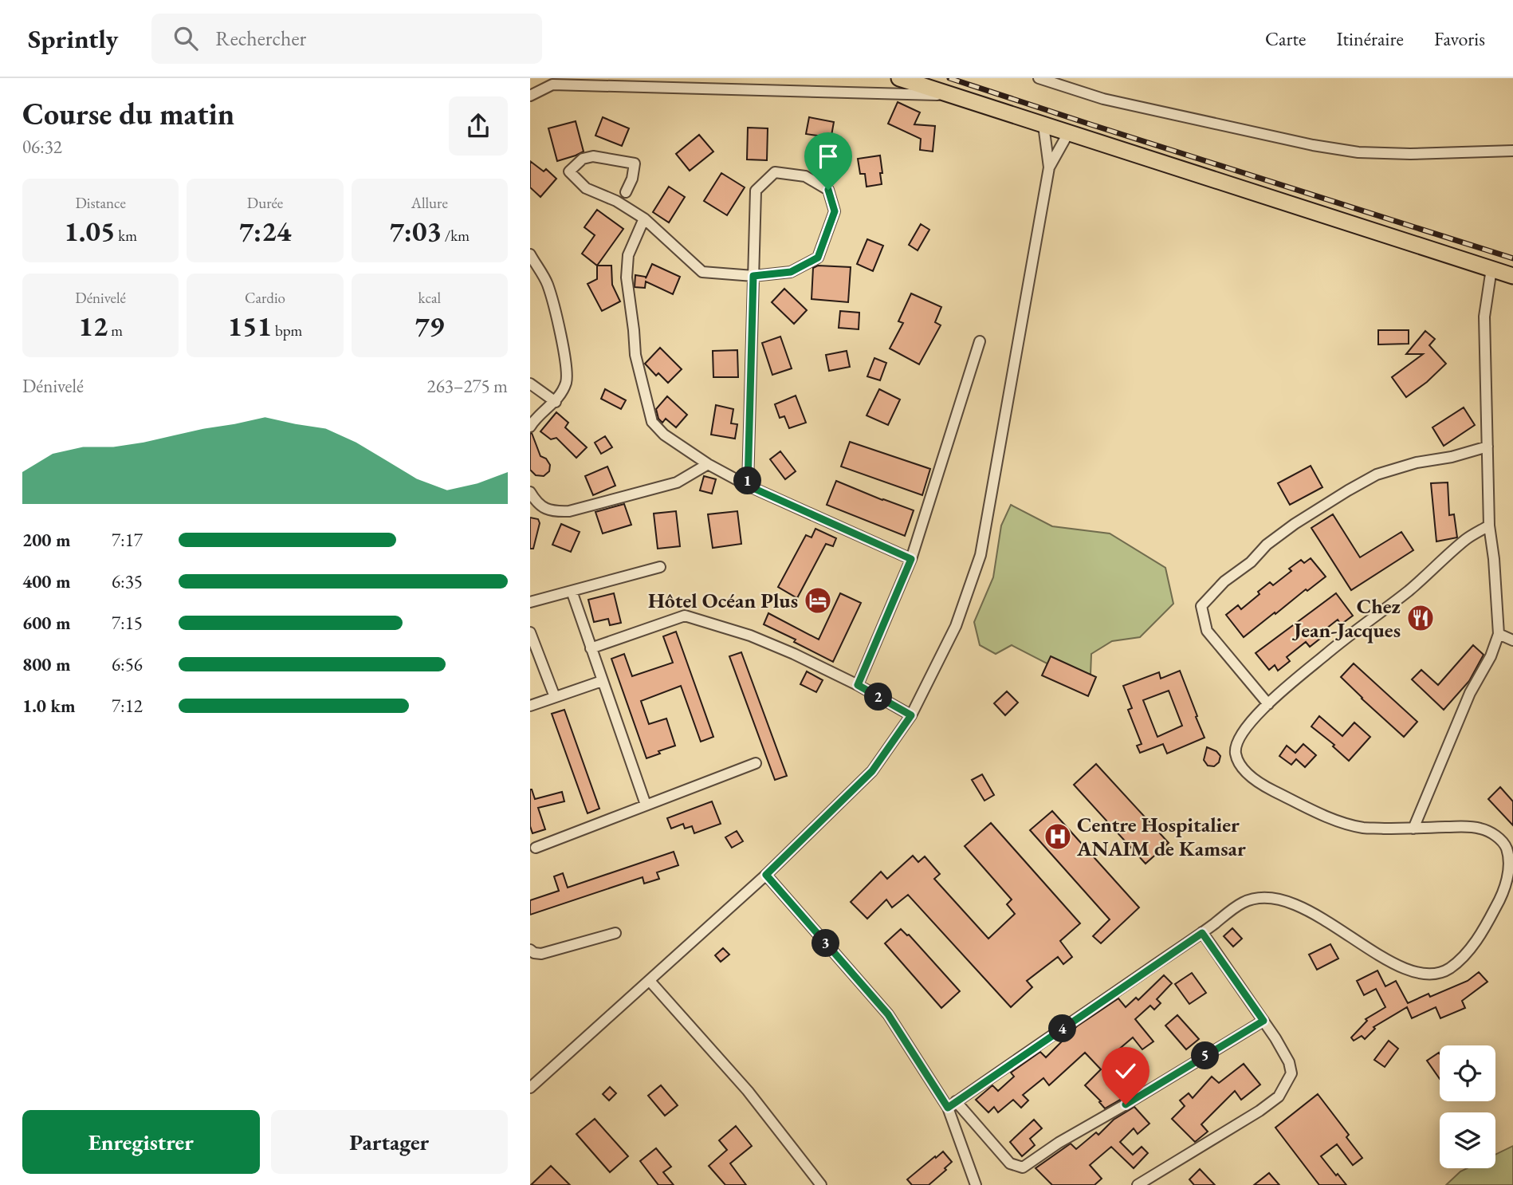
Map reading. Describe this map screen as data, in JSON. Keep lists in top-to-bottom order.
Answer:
{
  "places": {
    "hotel": ["Hôtel Océan Plus"],
    "restaurant": ["Chez Jean-Jacques"],
    "hospital": ["Centre Hospitalier ANAIM de Kamsar"]
  },
  "page": {
    "header": "Sprintly",
    "search": "Rechercher",
    "nav": ["Carte", "Itinéraire", "Favoris"],
    "heading": ["Course du matin", "06:32"],
    "stats": [
      ["Distance", "1.05 km"],
      ["Durée", "7:24"],
      ["Allure", "7:03 /km"],
      ["Dénivelé", "12 m"],
      ["Cardio", "151 bpm"],
      ["kcal", "79"]
    ],
    "chart": ["Dénivelé", "263–275 m"],
    "pins": [
      "1",
      "2",
      "3",
      "4",
      "5"
    ],
    "list": [
      {
        "name": "200 m",
        "note": "7:17"
      },
      {
        "name": "400 m",
        "note": "6:35"
      },
      {
        "name": "600 m",
        "note": "7:15"
      },
      {
        "name": "800 m",
        "note": "6:56"
      },
      {
        "name": "1.0 km",
        "note": "7:12"
      }
    ],
    "buttons": ["Enregistrer", "Partager"]
  }
}
